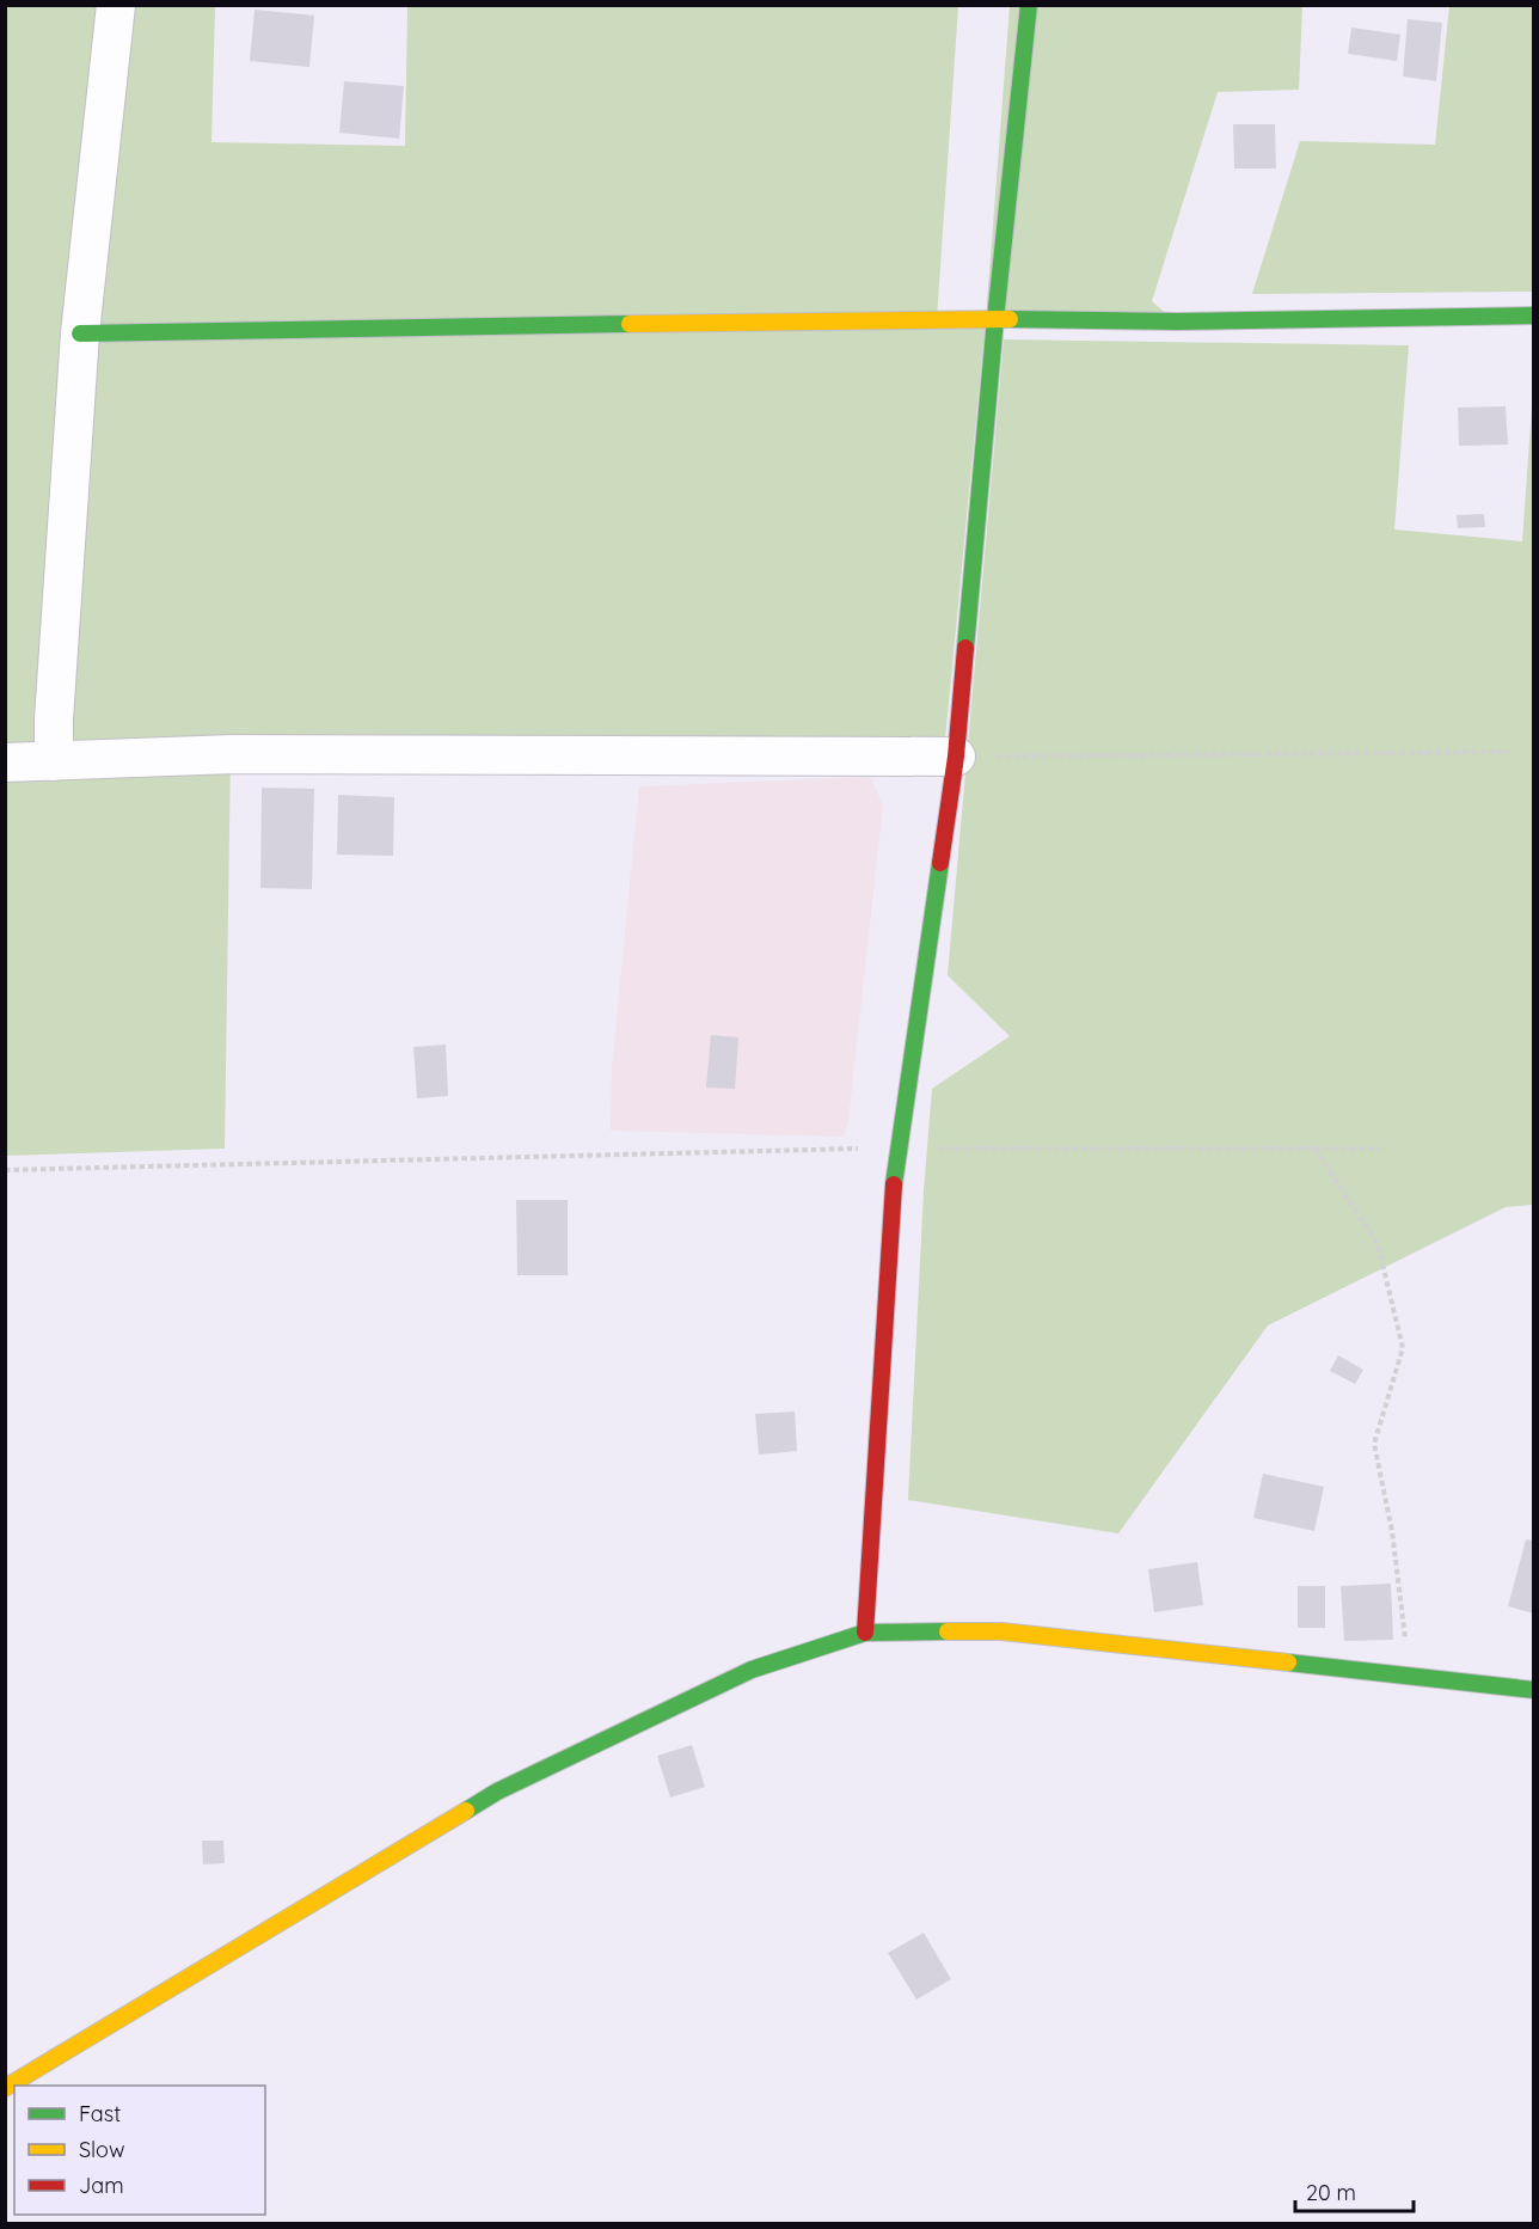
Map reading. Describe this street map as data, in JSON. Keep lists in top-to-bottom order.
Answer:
{
  "legend": ["Fast", "Slow", "Jam"],
  "scale_bar": "20 m"
}
